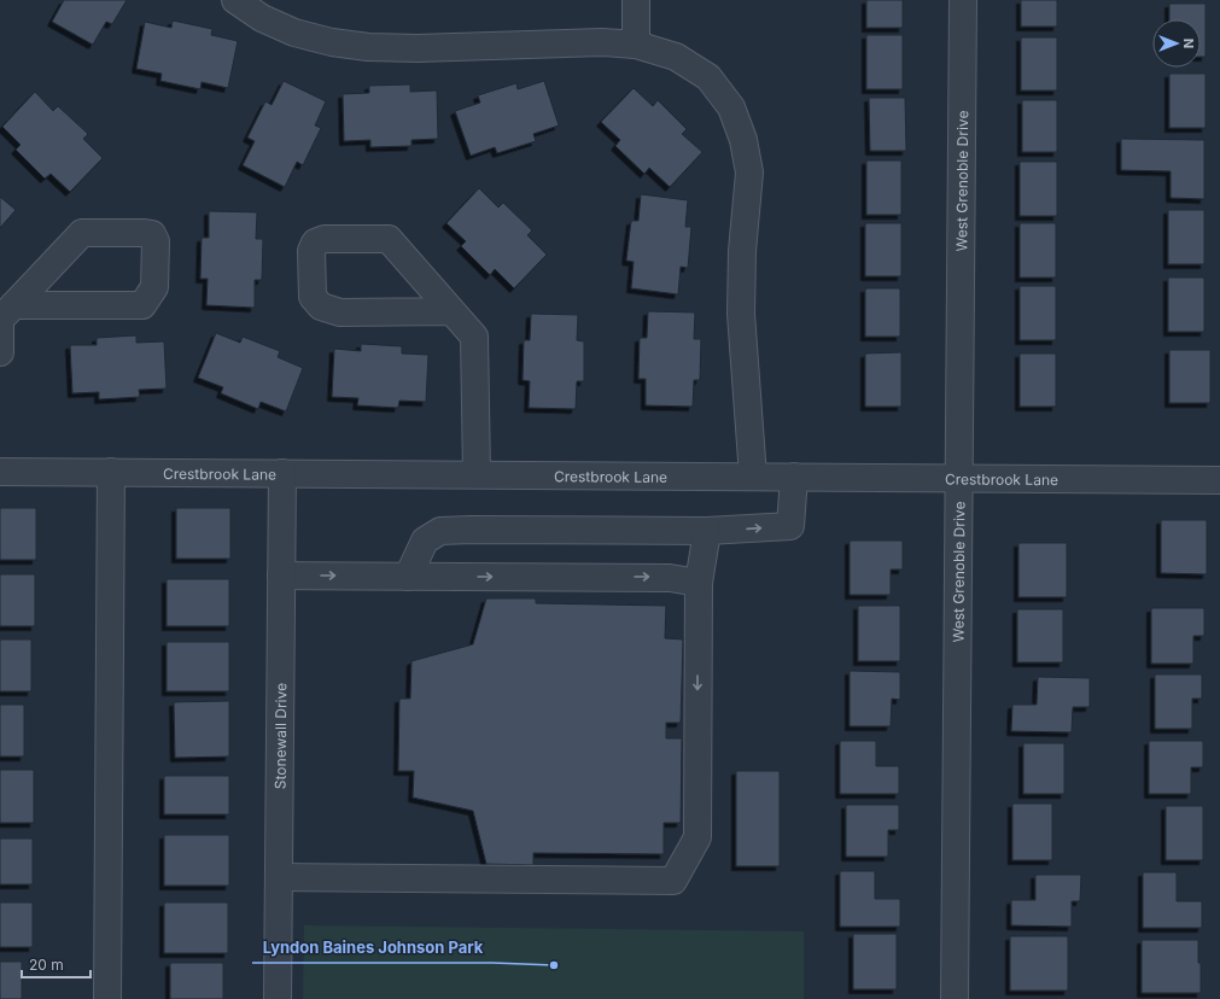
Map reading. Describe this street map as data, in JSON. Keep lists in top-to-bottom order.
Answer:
{
  "streets": {
    "street": ["West Grenoble Drive", "Crestbrook Lane", "Stonewall Drive"]
  },
  "crossings": [
    ["West Grenoble Drive", "Crestbrook Lane"],
    ["Crestbrook Lane", "Stonewall Drive"]
  ],
  "places": ["Lyndon Baines Johnson Park"],
  "scale_bar": "20 m",
  "north": "right"
}
